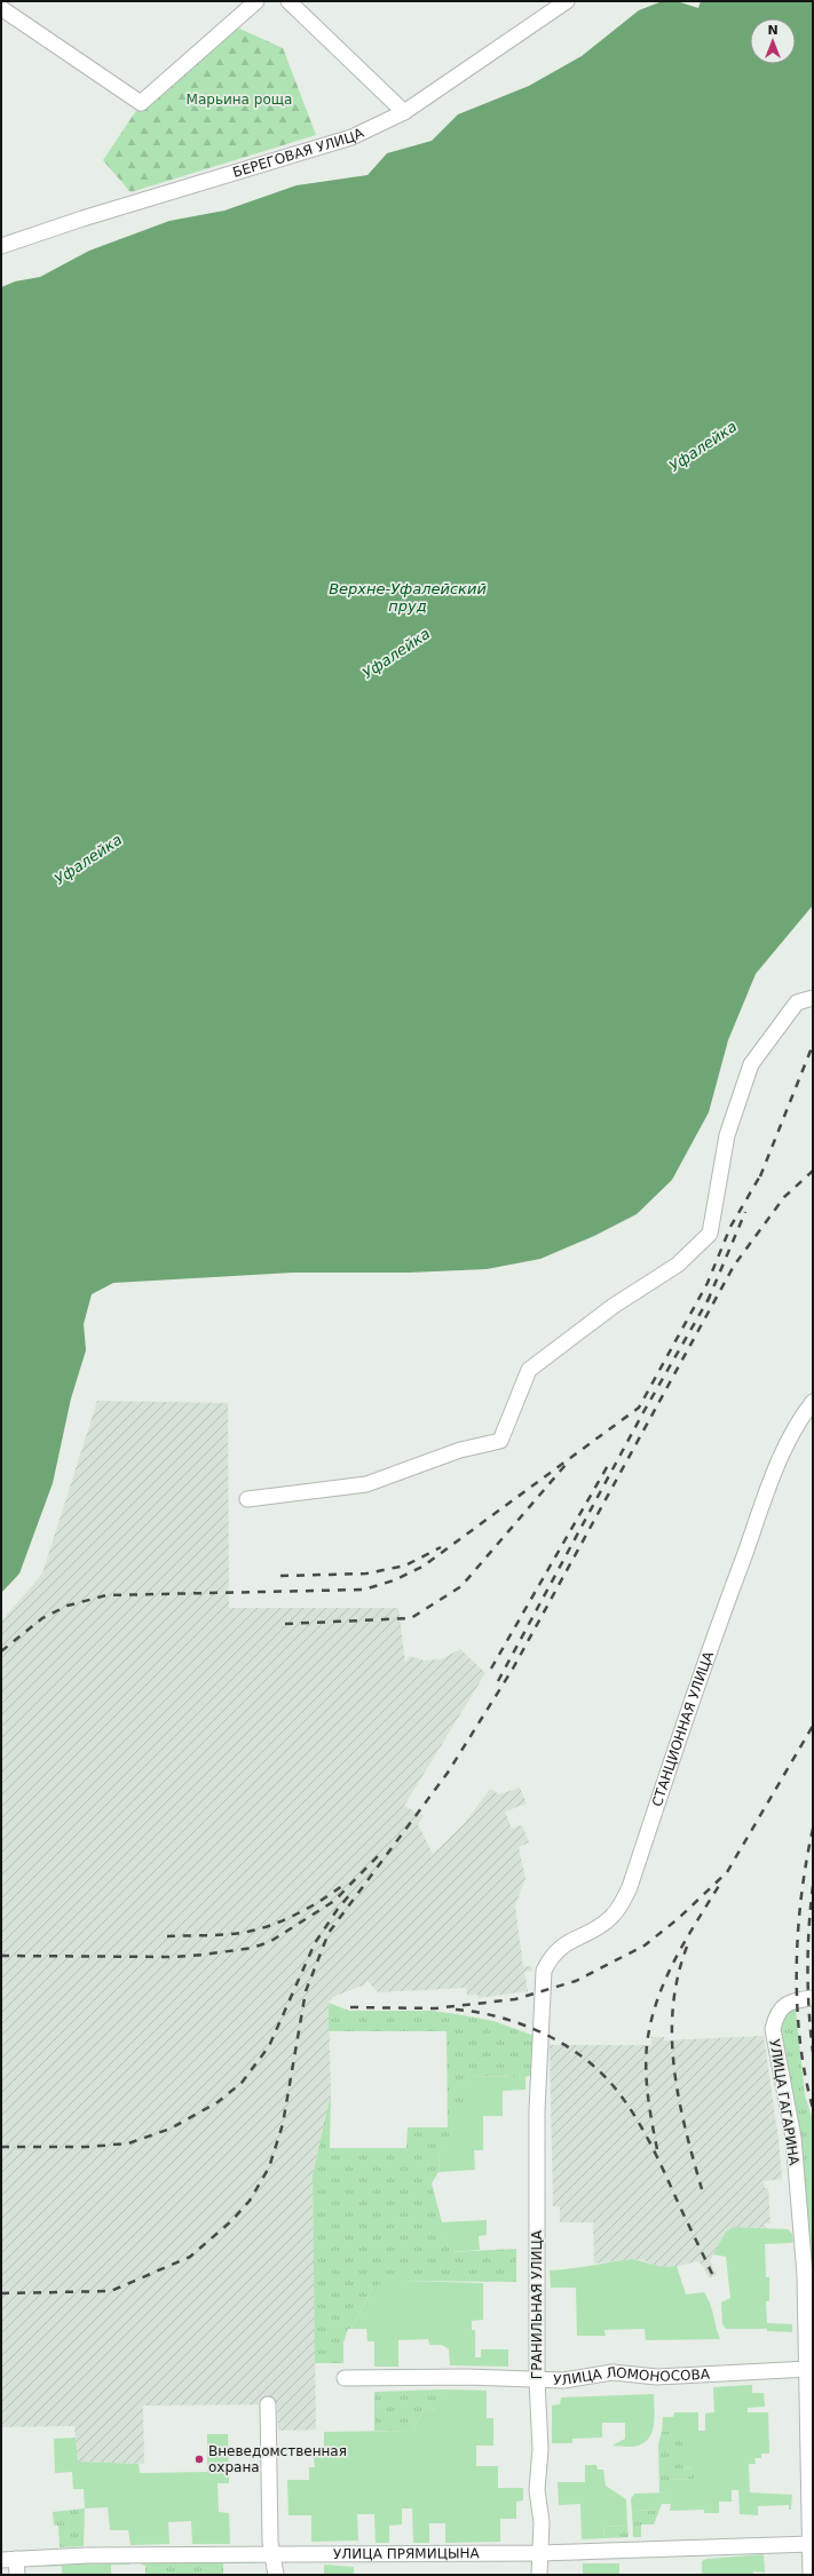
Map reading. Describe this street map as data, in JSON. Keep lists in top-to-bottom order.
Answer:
{
  "streets": {
    "street": [
      "БЕРЕГОВАЯ УЛИЦА",
      "СТАНЦИОННАЯ УЛИЦА",
      "УЛИЦА ГАГАРИНА",
      "ГРАНИЛЬНАЯ УЛИЦА",
      "УЛИЦА ЛОМОНОСОВА",
      "УЛИЦА ПРЯМИЦЫНА"
    ]
  },
  "crossings": [
    ["СТАНЦИОННАЯ УЛИЦА", "ГРАНИЛЬНАЯ УЛИЦА"],
    ["УЛИЦА ГАГАРИНА", "УЛИЦА ЛОМОНОСОВА"],
    ["УЛИЦА ГАГАРИНА", "УЛИЦА ПРЯМИЦЫНА"],
    ["ГРАНИЛЬНАЯ УЛИЦА", "УЛИЦА ЛОМОНОСОВА"],
    ["ГРАНИЛЬНАЯ УЛИЦА", "УЛИЦА ПРЯМИЦЫНА"]
  ],
  "water": ["Уфалейка", "Верхне-Уфалейский пруд"],
  "parks": ["Марьина роща"],
  "places": ["Вневедомственная охрана"],
  "north": "top"
}
